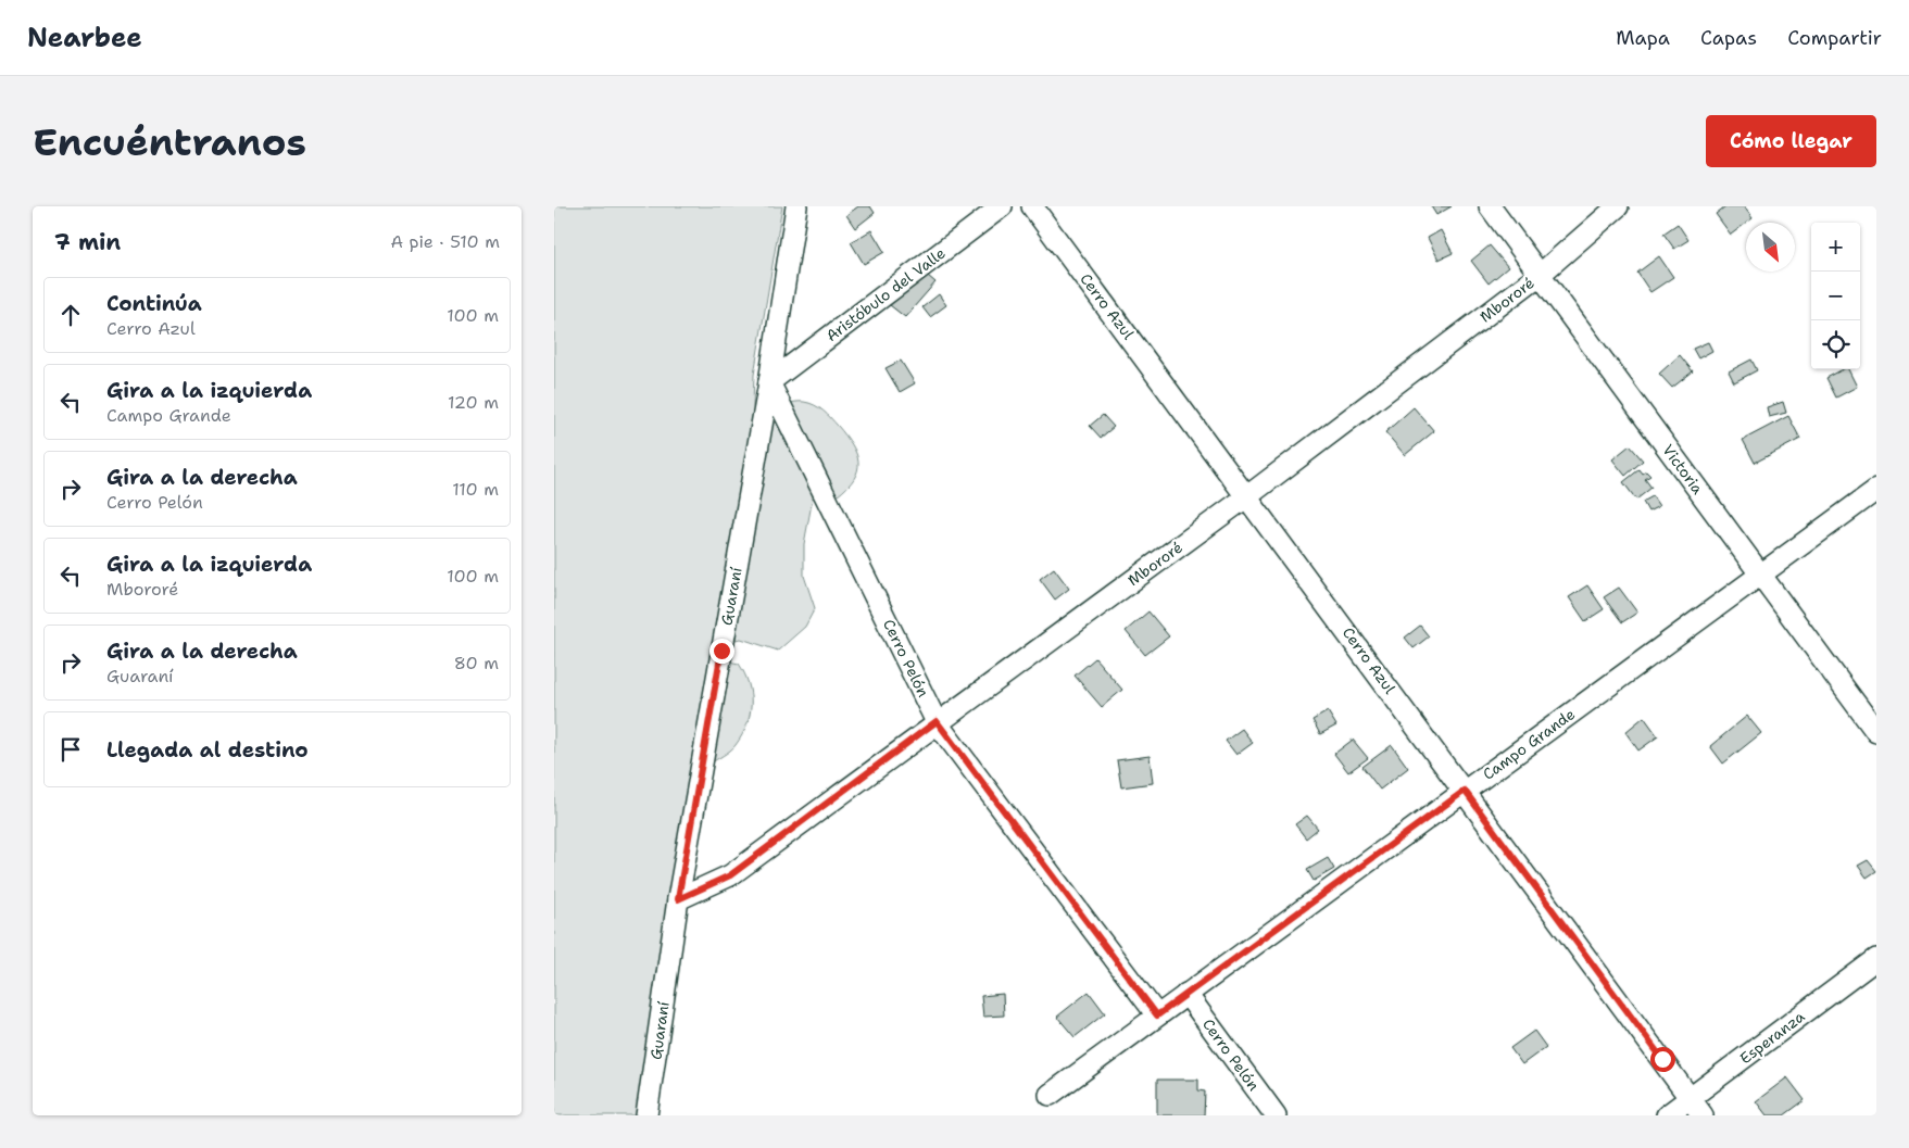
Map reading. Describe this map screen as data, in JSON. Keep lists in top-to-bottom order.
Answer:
{
  "streets": {
    "street": [
      "Aristóbulo del Valle",
      "Mbororé",
      "Cerro Azul",
      "Victoria",
      "Guaraní",
      "Cerro Pelón",
      "Campo Grande",
      "Esperanza"
    ]
  },
  "crossings": [
    ["Aristóbulo del Valle", "Guaraní"],
    ["Aristóbulo del Valle", "Cerro Pelón"],
    ["Mbororé", "Cerro Azul"],
    ["Mbororé", "Victoria"],
    ["Mbororé", "Guaraní"],
    ["Mbororé", "Cerro Pelón"],
    ["Cerro Azul", "Campo Grande"],
    ["Cerro Azul", "Esperanza"],
    ["Victoria", "Campo Grande"],
    ["Guaraní", "Cerro Pelón"],
    ["Cerro Pelón", "Campo Grande"]
  ],
  "north": "bottom right",
  "page": {
    "header": "Nearbee",
    "nav": ["Mapa", "Capas", "Compartir"],
    "buttons": "Cómo llegar",
    "title": "Encuéntranos",
    "heading": ["7 min", "A pie · 510 m"],
    "map_buttons": ["+", "−"],
    "list": [
      ["Continúa", "Cerro Azul", "100 m"],
      ["Gira a la izquierda", "Campo Grande", "120 m"],
      ["Gira a la derecha", "Cerro Pelón", "110 m"],
      ["Gira a la izquierda", "Mbororé", "100 m"],
      ["Gira a la derecha", "Guaraní", "80 m"],
      "Llegada al destino"
    ]
  }
}
